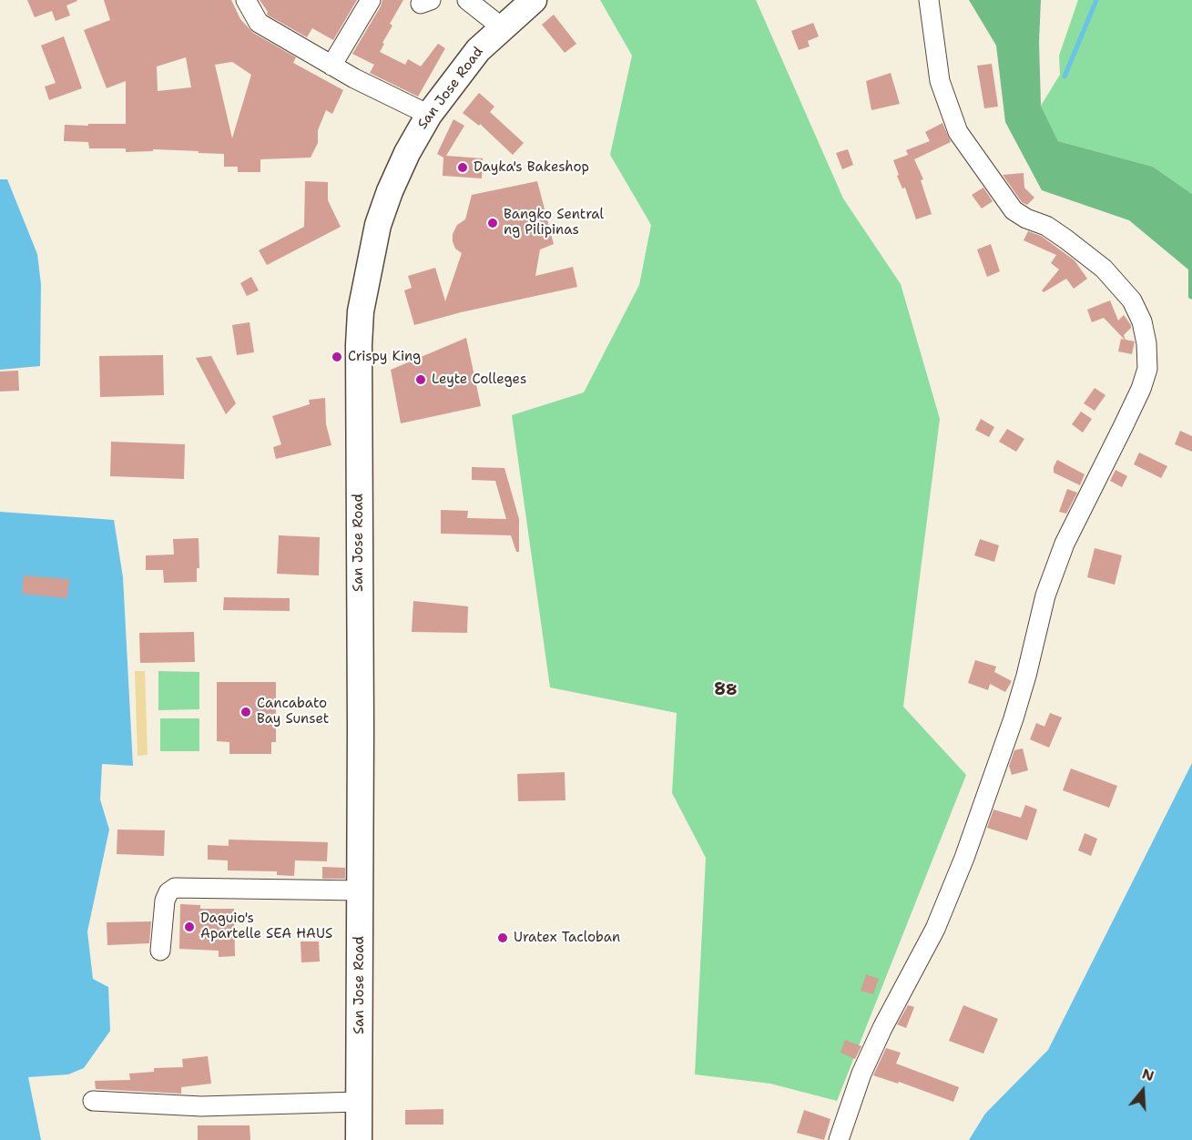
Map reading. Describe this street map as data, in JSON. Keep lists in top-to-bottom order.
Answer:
{
  "streets": {
    "main road": ["San Jose Road"]
  },
  "districts": ["88"],
  "places": [
    "Dayka's Bakeshop",
    "Bangko Sentral ng Pilipinas",
    "Crispy King",
    "Leyte Colleges",
    "Cancabato Bay Sunset",
    "Daguio's Apartelle SEA HAUS",
    "Uratex Tacloban"
  ],
  "north": "top"
}
